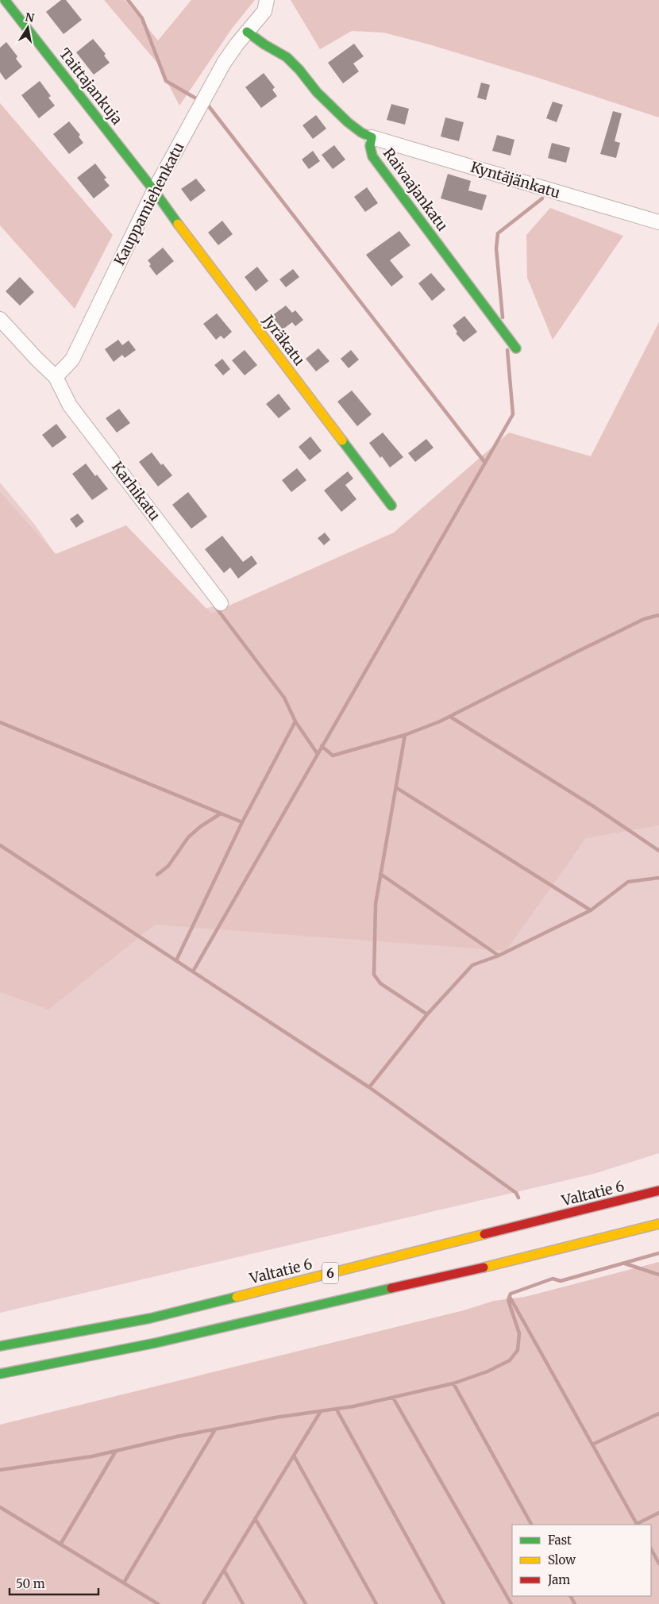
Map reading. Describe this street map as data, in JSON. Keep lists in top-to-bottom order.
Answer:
{
  "streets": {
    "main road": [
      "Taittajankuja",
      "Raivaajankatu",
      "Jyräkatu",
      "Valtatie 6",
      "6"
    ],
    "street": ["Kyntäjänkatu", "Kauppamiehenkatu", "Karhikatu"]
  },
  "crossings": [
    ["Taittajankuja", "Kauppamiehenkatu"],
    ["Taittajankuja", "Jyräkatu"],
    ["Kyntäjänkatu", "Raivaajankatu"],
    ["Raivaajankatu", "Kauppamiehenkatu"],
    ["Kauppamiehenkatu", "Jyräkatu"],
    ["Kauppamiehenkatu", "Karhikatu"]
  ],
  "legend": ["Fast", "Slow", "Jam"],
  "scale_bar": "50 m",
  "north": "top"
}
